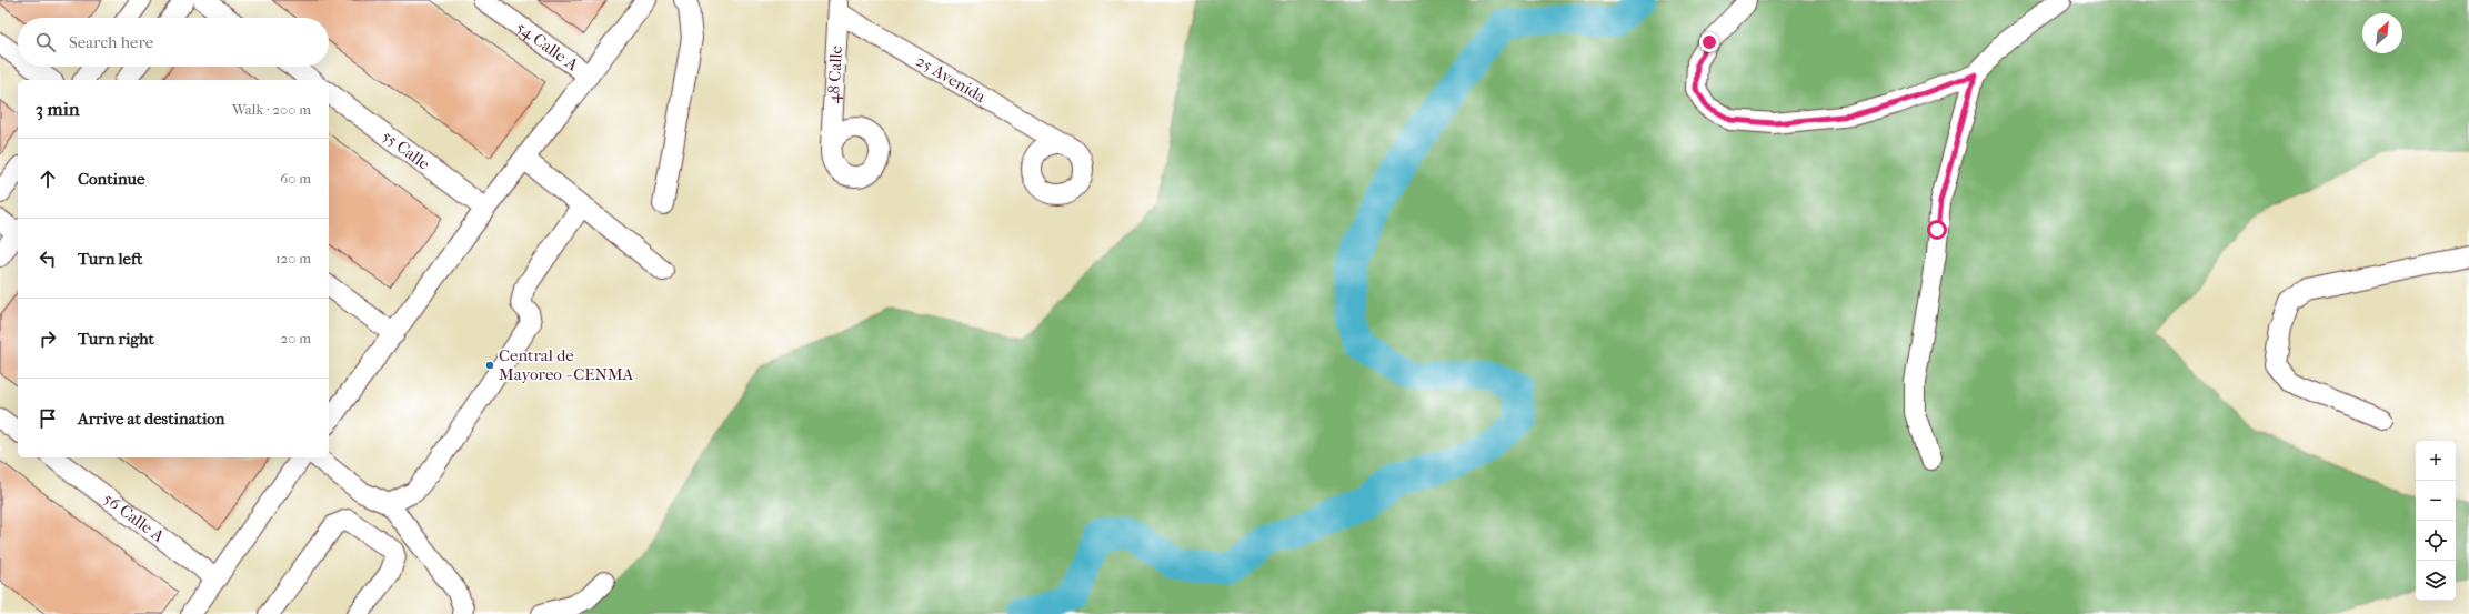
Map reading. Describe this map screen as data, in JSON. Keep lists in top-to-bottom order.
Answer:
{
  "streets": {
    "street": [
      "54 Calle A",
      "48 Calle",
      "25 Avenida",
      "55 Calle",
      "56 Calle A"
    ]
  },
  "crossings": [
    ["48 Calle", "25 Avenida"]
  ],
  "places": ["Central de Mayoreo - CENMA"],
  "north": "top right",
  "page": {
    "search": "Search here",
    "heading": ["3 min", "Walk · 200 m"],
    "list": [
      ["Continue", "60 m"],
      ["Turn left", "120 m"],
      ["Turn right", "20 m"],
      "Arrive at destination"
    ],
    "map_buttons": ["+", "−"]
  }
}
